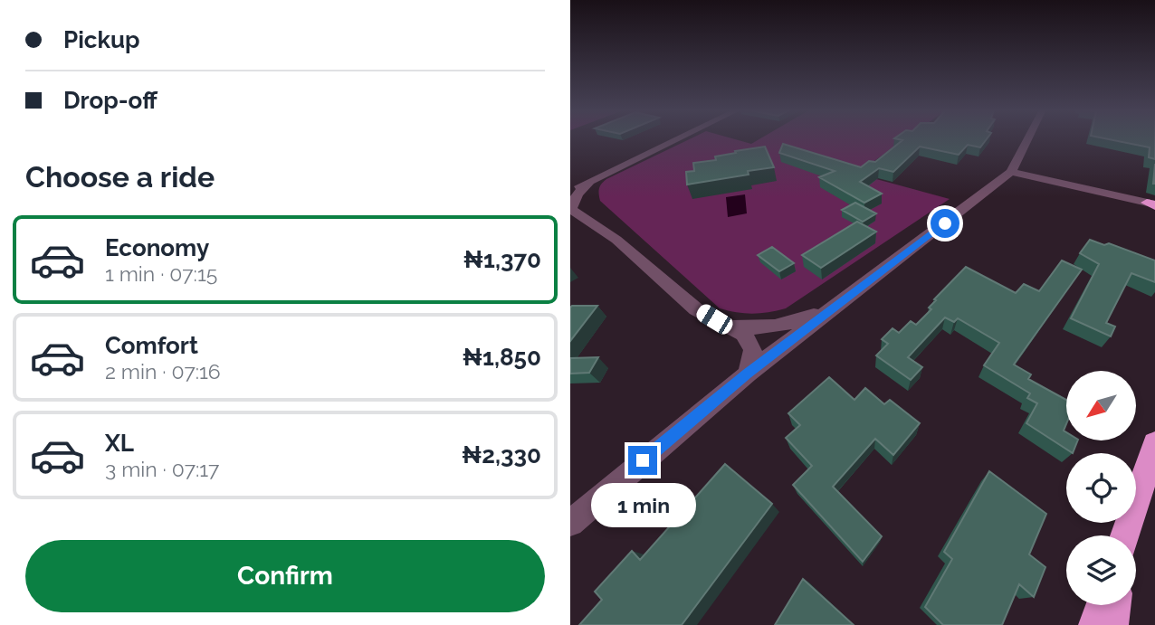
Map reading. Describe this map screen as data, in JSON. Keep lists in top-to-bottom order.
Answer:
{
  "north": "bottom left",
  "page": {
    "banner": ["Pickup", "Drop-off"],
    "heading": "Choose a ride",
    "list": [
      {
        "name": "Economy",
        "note": "1 min · 07:15",
        "value": "₦1,370"
      },
      {
        "name": "Comfort",
        "note": "2 min · 07:16",
        "value": "₦1,850"
      },
      {
        "name": "XL",
        "note": "3 min · 07:17",
        "value": "₦2,330"
      }
    ],
    "bubble": "1 min",
    "buttons": "Confirm"
  }
}
